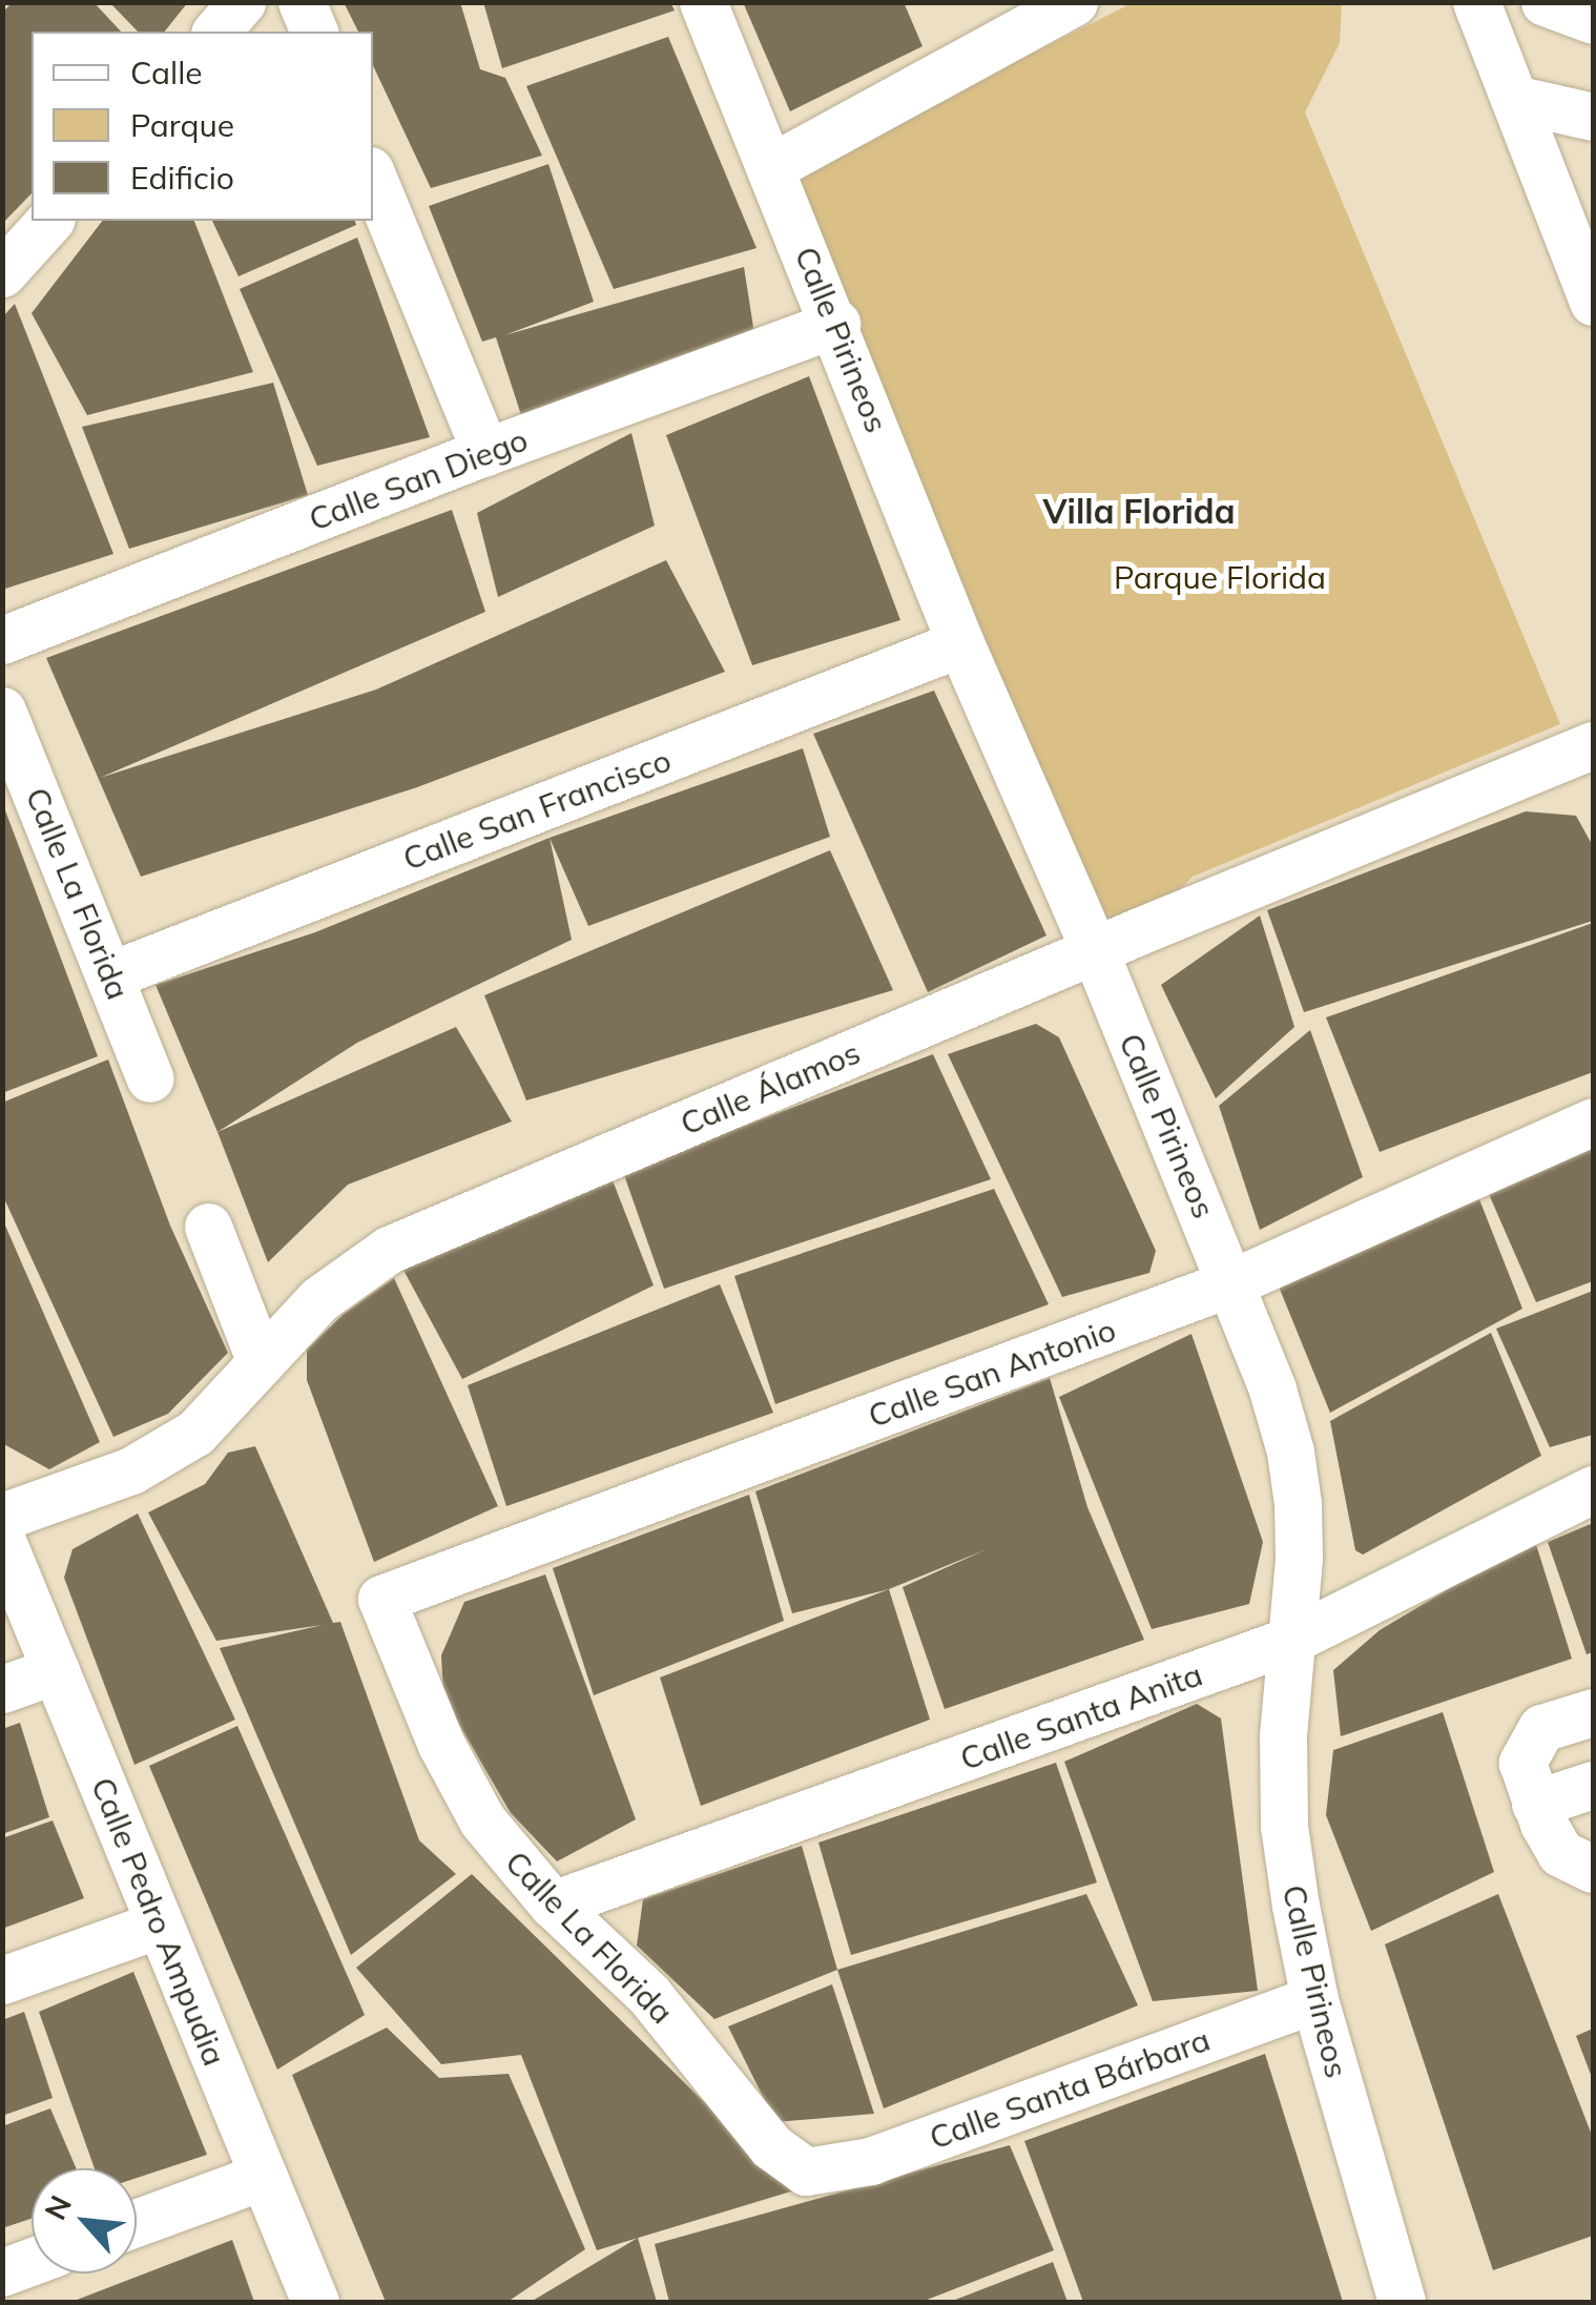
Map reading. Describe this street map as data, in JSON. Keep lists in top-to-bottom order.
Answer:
{
  "streets": {
    "street": [
      "Calle Pirineos",
      "Calle San Diego",
      "Calle San Francisco",
      "Calle La Florida",
      "Calle Álamos",
      "Calle San Antonio",
      "Calle Santa Anita",
      "Calle Pedro Ampudia",
      "Calle Santa Bárbara"
    ]
  },
  "crossings": [
    ["Calle Pirineos", "Calle San Diego"],
    ["Calle Pirineos", "Calle San Francisco"],
    ["Calle Pirineos", "Calle Álamos"],
    ["Calle Pirineos", "Calle San Antonio"],
    ["Calle Pirineos", "Calle Santa Anita"],
    ["Calle Pirineos", "Calle Santa Bárbara"],
    ["Calle San Francisco", "Calle La Florida"],
    ["Calle La Florida", "Calle San Antonio"],
    ["Calle La Florida", "Calle Santa Anita"],
    ["Calle La Florida", "Calle Santa Bárbara"]
  ],
  "districts": ["Villa Florida"],
  "parks": ["Parque Florida"],
  "legend": ["Calle", "Parque", "Edificio"],
  "north": "top left"
}
